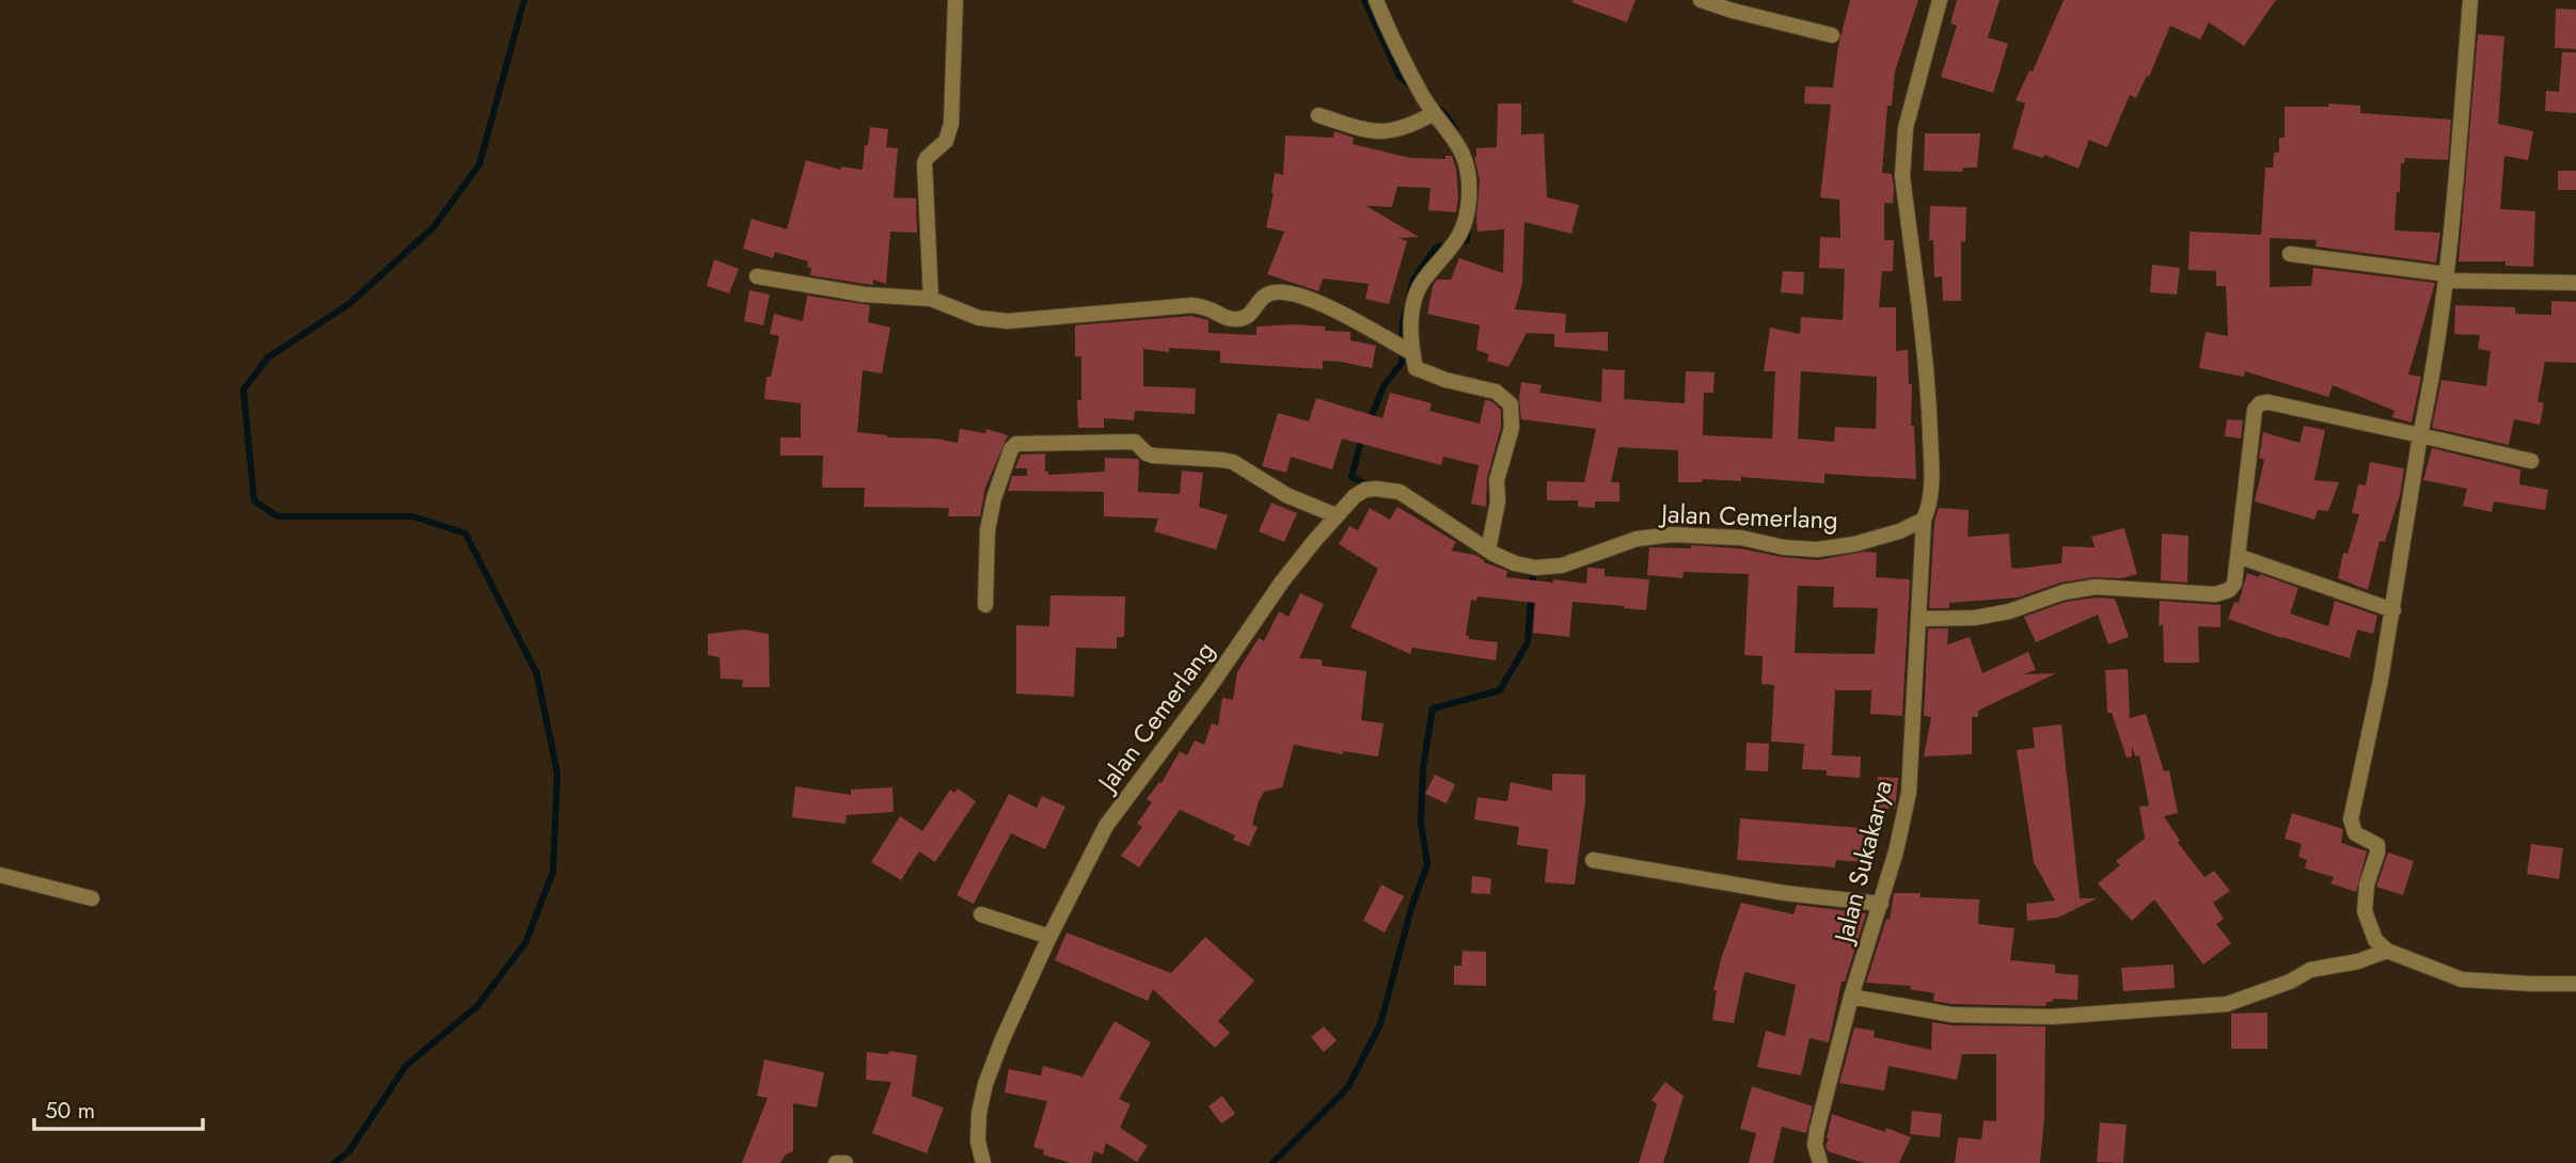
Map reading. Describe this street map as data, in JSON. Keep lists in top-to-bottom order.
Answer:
{
  "streets": {
    "street": ["Jalan Cemerlang", "Jalan Sukakarya"]
  },
  "crossings": [
    ["Jalan Cemerlang", "Jalan Sukakarya"]
  ],
  "scale_bar": "50 m"
}
